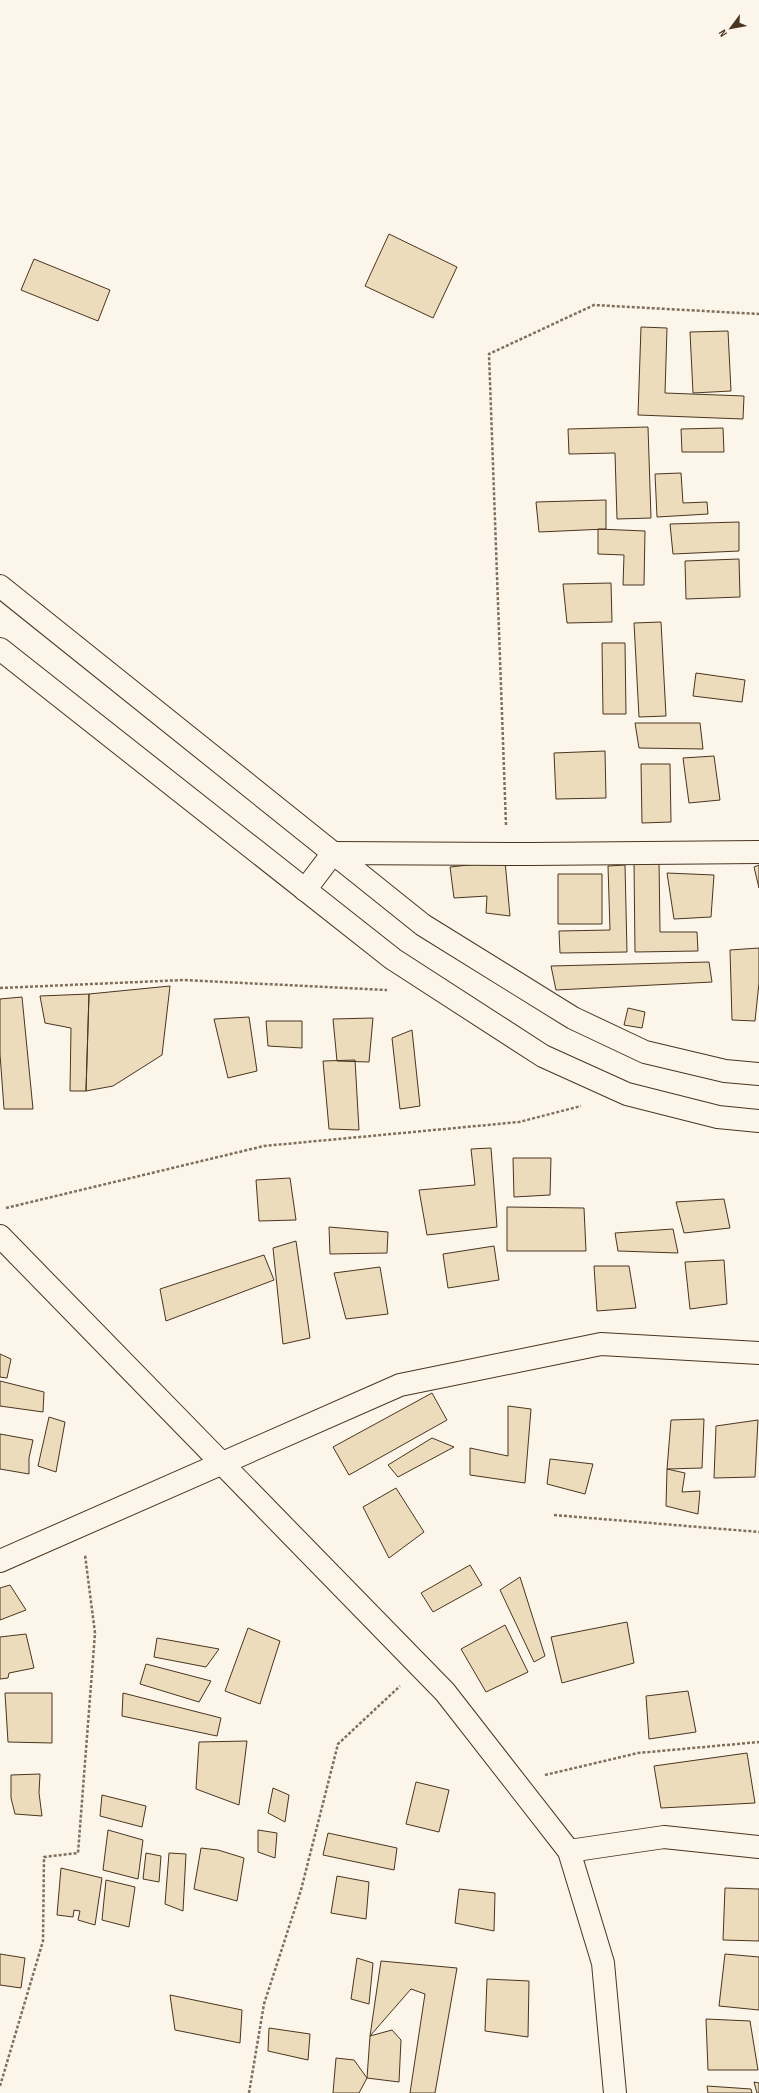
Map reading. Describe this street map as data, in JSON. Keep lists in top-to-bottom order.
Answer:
{
  "north": "bottom left"
}
